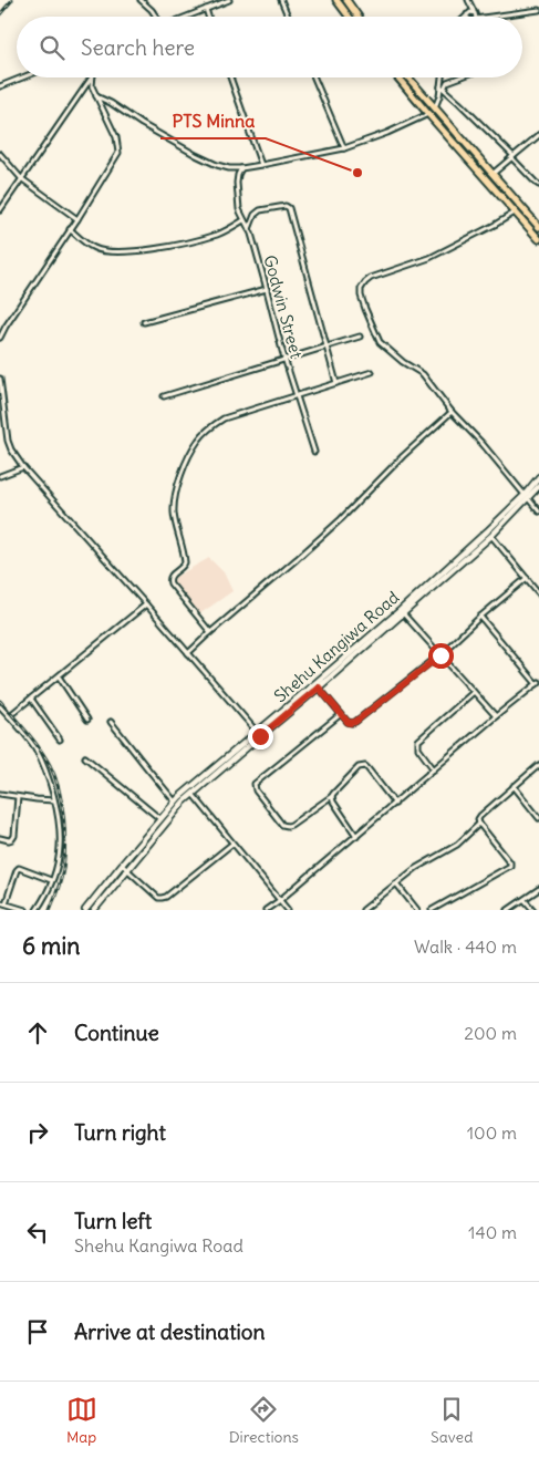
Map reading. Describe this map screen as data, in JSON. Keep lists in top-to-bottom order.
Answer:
{
  "streets": {
    "main road": ["Shehu Kangiwa Road"],
    "street": ["Godwin Street"]
  },
  "places": ["PTS Minna"],
  "page": {
    "search": "Search here",
    "heading": ["6 min", "Walk · 440 m"],
    "list": [
      ["Continue", "200 m"],
      ["Turn right", "100 m"],
      ["Turn left", "Shehu Kangiwa Road", "140 m"],
      "Arrive at destination"
    ],
    "nav": ["Map", "Directions", "Saved"]
  }
}
